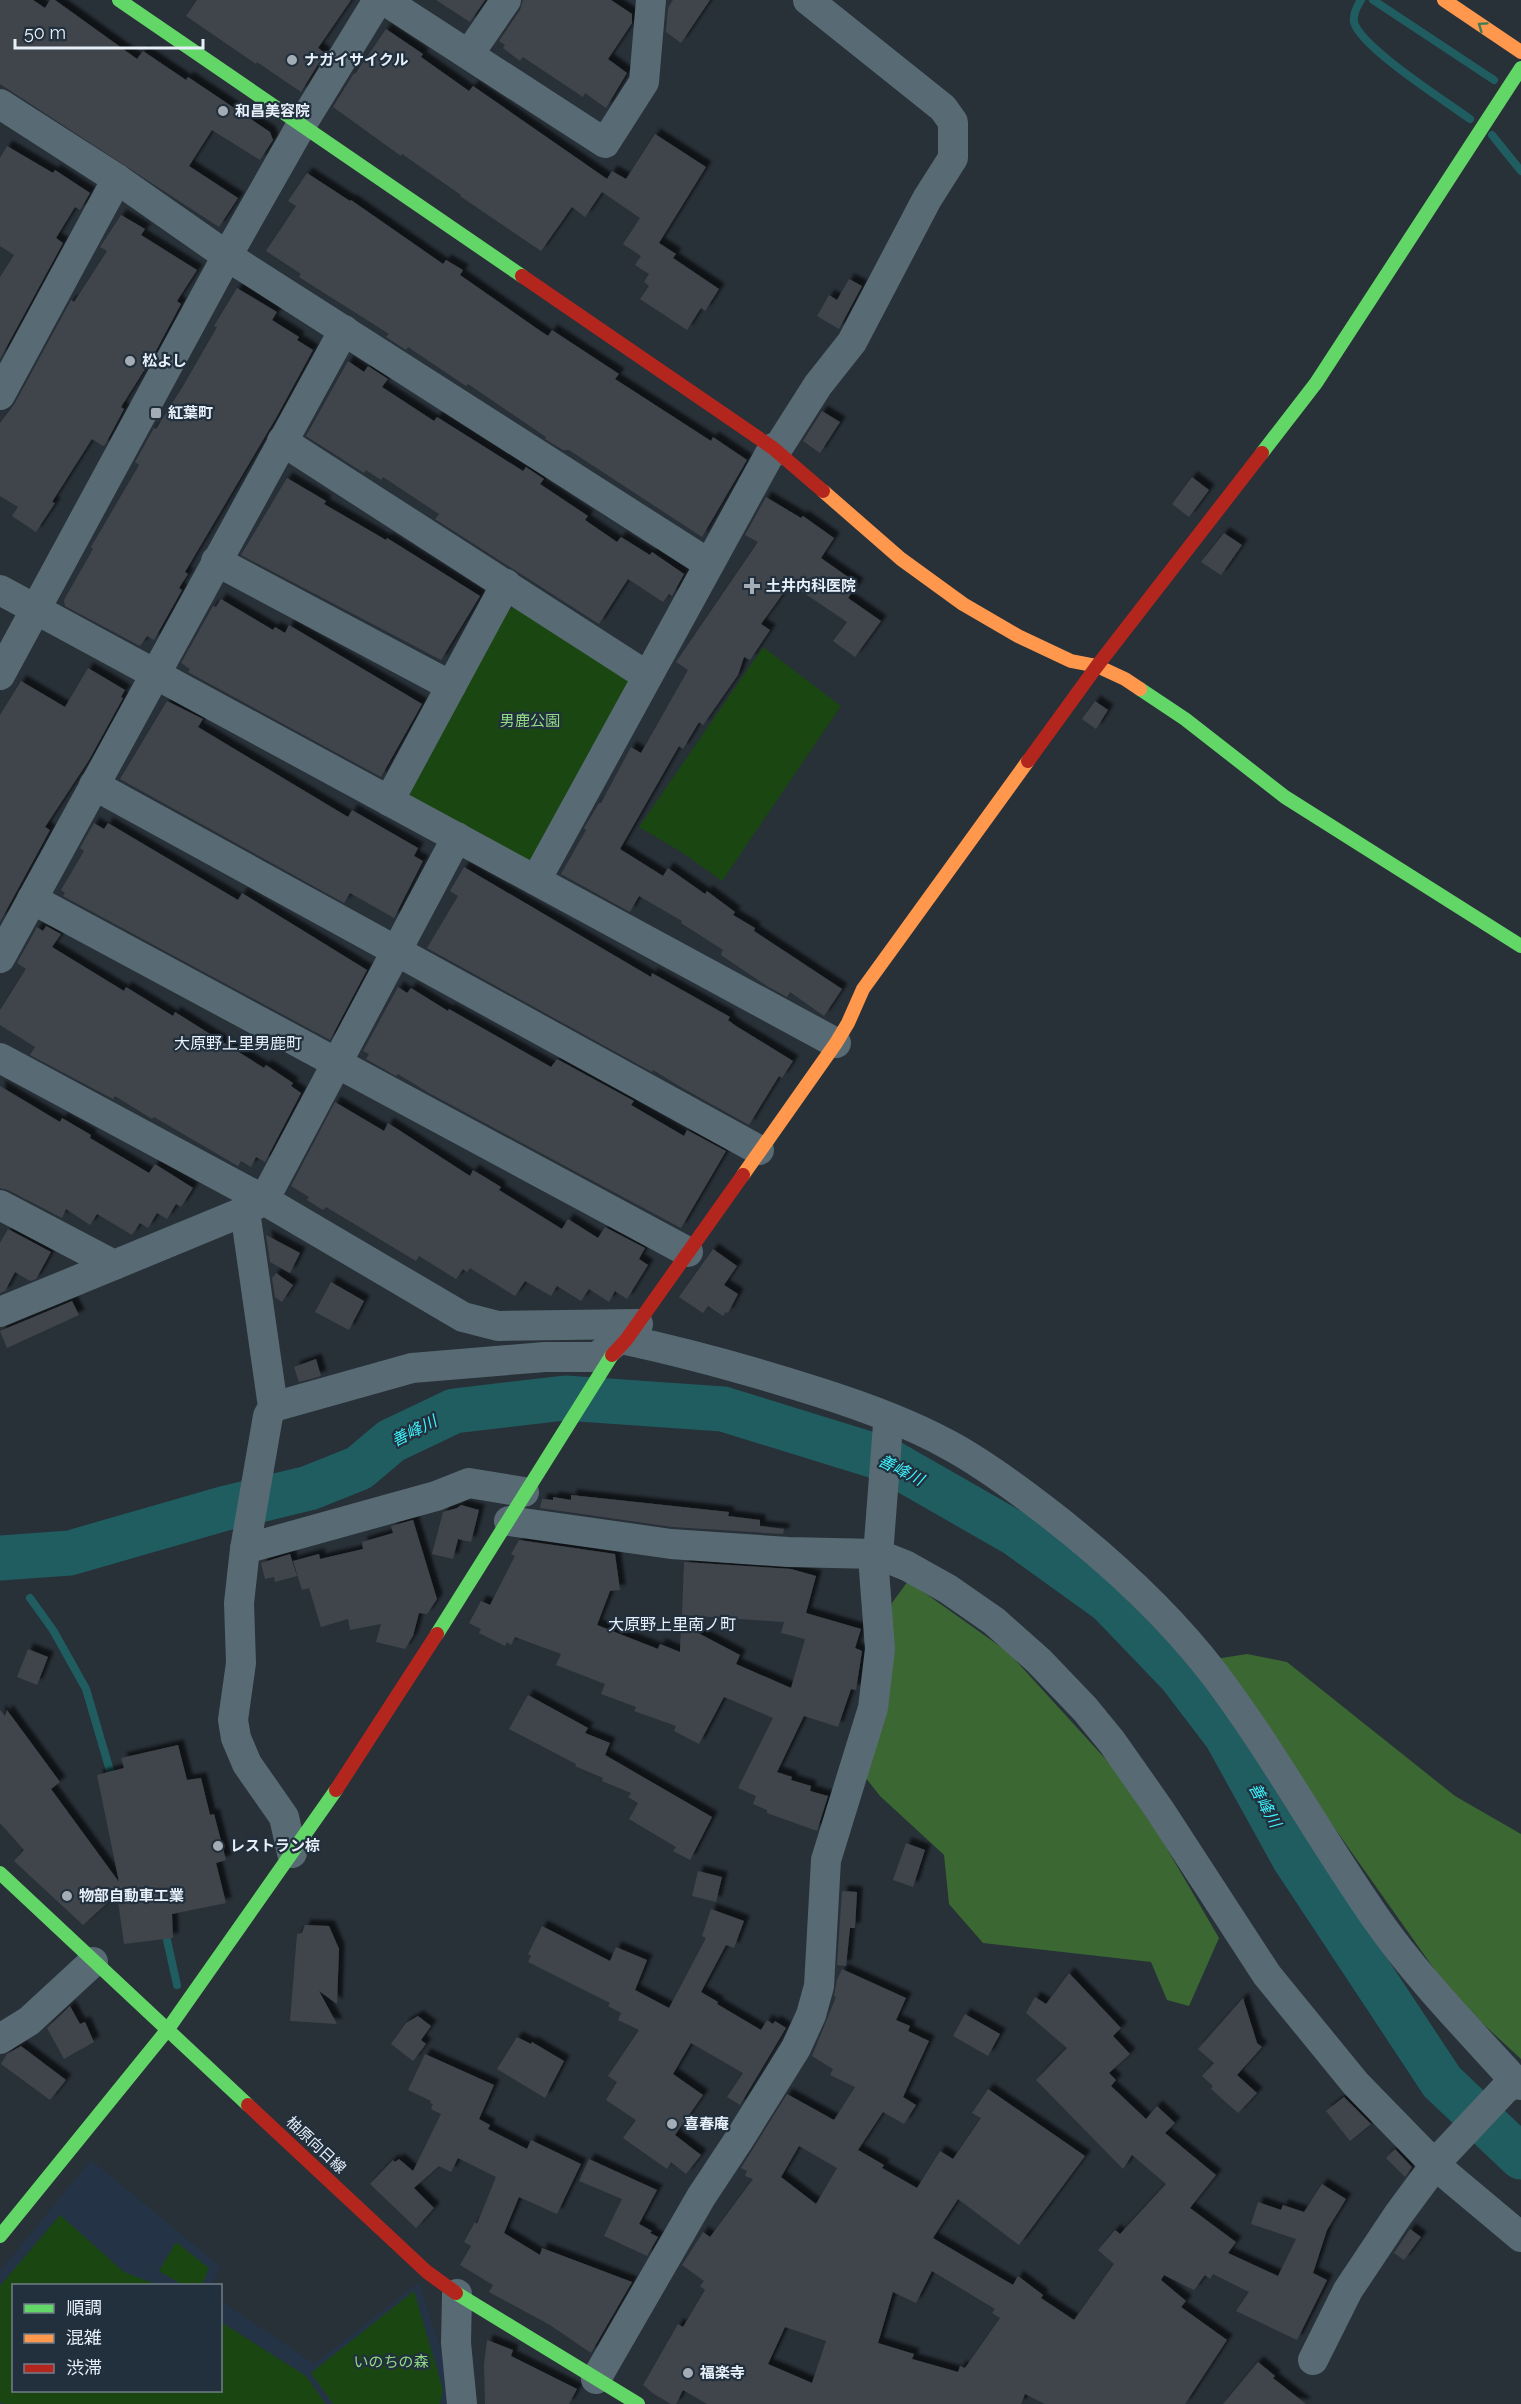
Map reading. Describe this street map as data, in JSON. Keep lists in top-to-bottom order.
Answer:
{
  "streets": {
    "street": ["柚原向日線"]
  },
  "districts": ["大原野上里男鹿町", "大原野上里南ノ町"],
  "water": ["善峰川"],
  "parks": ["男鹿公園", "いのちの森"],
  "places": {
    "other": [
      "ナガイサイクル",
      "和昌美容院",
      "松よし",
      "レストラン椋",
      "物部自動車工業",
      "喜春庵",
      "福楽寺"
    ],
    "transit": ["紅葉町"],
    "health": ["土井内科医院"]
  },
  "legend": ["順調", "混雑", "渋滞"],
  "scale_bar": "50 m"
}
